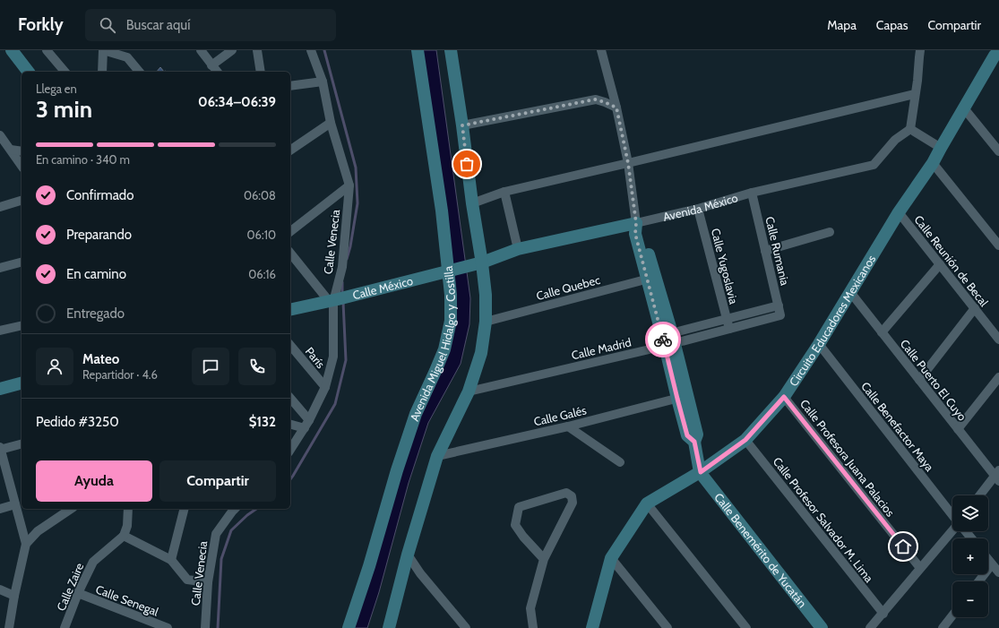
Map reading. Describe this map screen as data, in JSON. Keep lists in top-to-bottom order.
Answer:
{
  "streets": {
    "street": [
      "Avenida México",
      "Calle Venecia",
      "Calle Rumania",
      "Calle Reunión de Becal",
      "Calle Yugoslavia",
      "Calle México",
      "Calle Quebec",
      "Circuito Educadores Mexicanos",
      "Avenida Miguel Hidalgo y Costilla",
      "Calle Madrid",
      "París",
      "Calle Puerto El Cuyo",
      "Calle Galés",
      "Calle Benefactor Maya",
      "Calle Profesora Juana Palacios",
      "Calle Profesor Salvador M. Lima",
      "Calle Benemérito de Yucatán",
      "Calle Zaire",
      "Calle Senegal"
    ]
  },
  "crossings": [
    ["Avenida México", "Calle Rumania"],
    ["Avenida México", "Calle Yugoslavia"],
    ["Avenida México", "Calle México"],
    ["Calle Venecia", "Calle México"],
    ["Calle Venecia", "París"],
    ["Calle Rumania", "Calle Madrid"],
    ["Calle Reunión de Becal", "Circuito Educadores Mexicanos"],
    ["Calle Yugoslavia", "Calle Madrid"],
    ["Calle México", "Avenida Miguel Hidalgo y Costilla"],
    ["Circuito Educadores Mexicanos", "Calle Puerto El Cuyo"],
    ["Circuito Educadores Mexicanos", "Calle Benefactor Maya"],
    ["Circuito Educadores Mexicanos", "Calle Profesora Juana Palacios"],
    ["Circuito Educadores Mexicanos", "Calle Profesor Salvador M. Lima"],
    ["Circuito Educadores Mexicanos", "Calle Benemérito de Yucatán"],
    ["Calle Zaire", "Calle Senegal"]
  ],
  "page": {
    "header": "Forkly",
    "search": "Buscar aquí",
    "nav": ["Mapa", "Capas", "Compartir"],
    "heading": ["3 min", "Llega en", "06:34–06:39"],
    "panel": [
      "Mateo",
      "Repartidor · 4.6",
      "Pedido #3250",
      "$132"
    ],
    "bar": "En camino · 340 m",
    "list": [
      ["Confirmado", "06:08"],
      ["Preparando", "06:10"],
      ["En camino", "06:16"],
      "Entregado"
    ],
    "buttons": ["Ayuda", "Compartir"],
    "map_buttons": ["+", "−"]
  }
}
